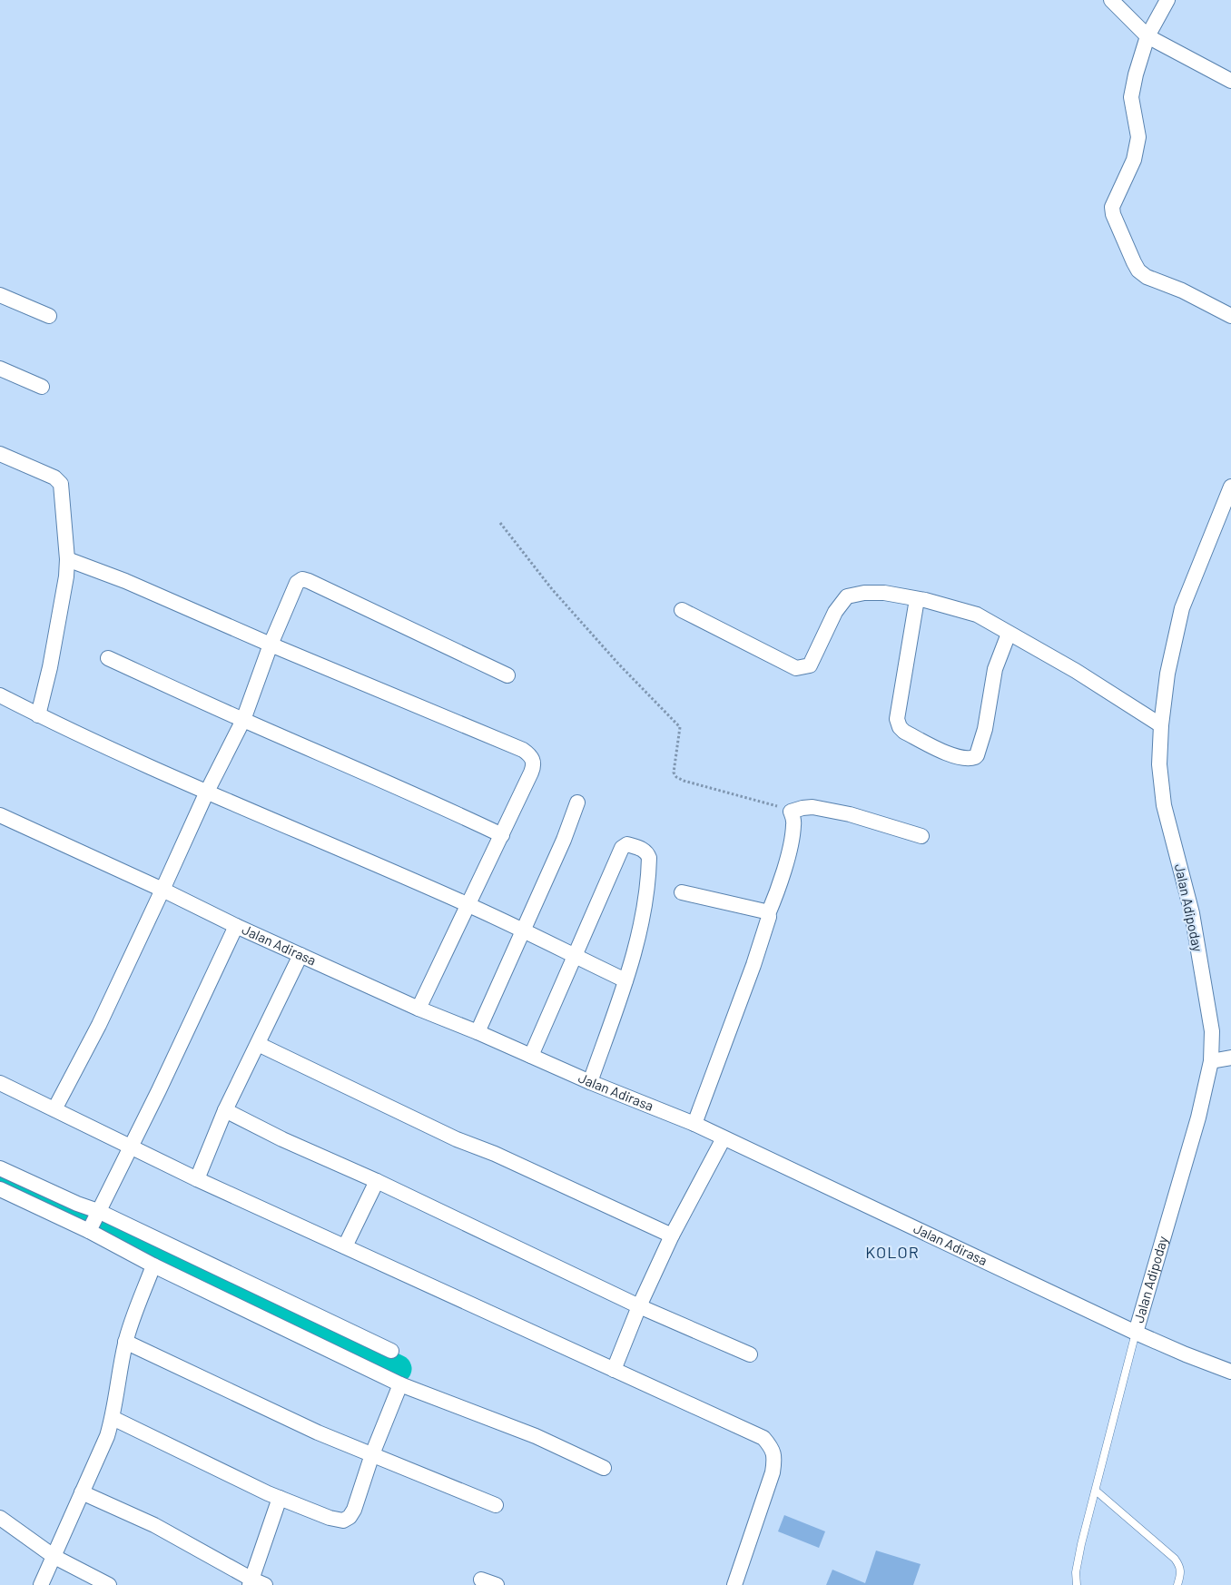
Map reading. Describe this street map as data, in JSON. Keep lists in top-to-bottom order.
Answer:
{
  "streets": {
    "street": ["Jalan Adipoday", "Jalan Adirasa"]
  },
  "crossings": [
    ["Jalan Adipoday", "Jalan Adirasa"]
  ],
  "districts": ["KOLOR"]
}
